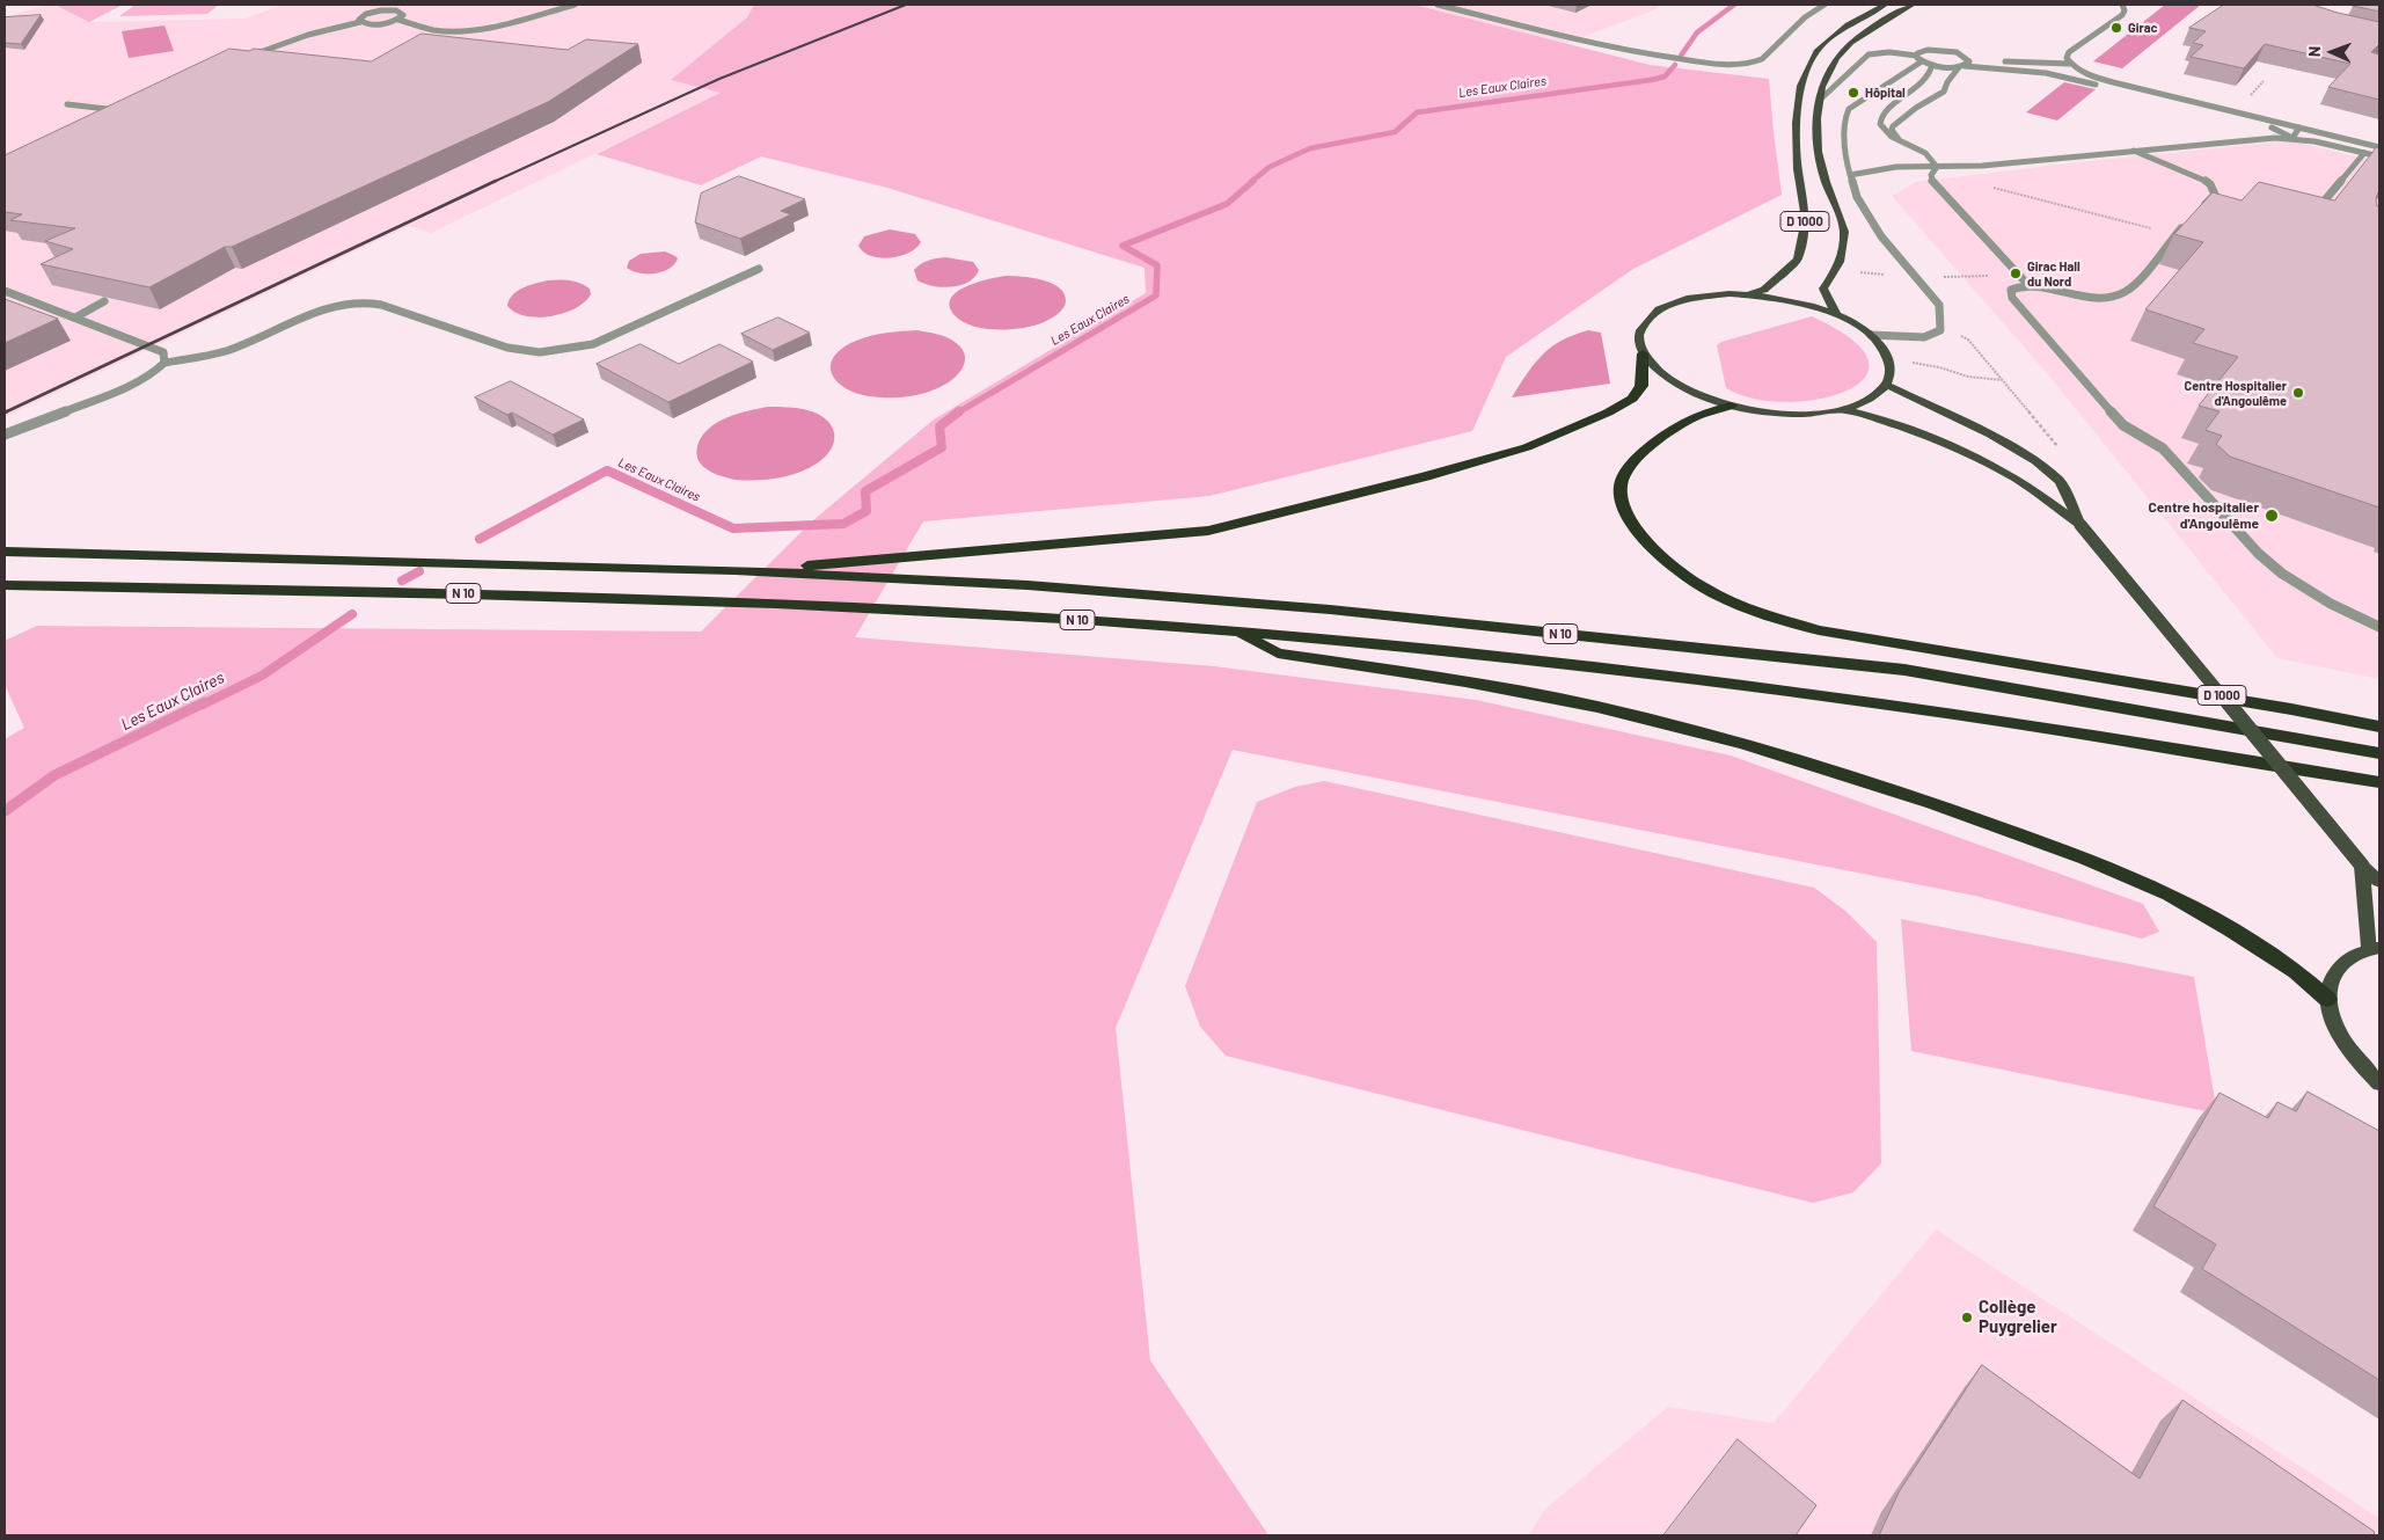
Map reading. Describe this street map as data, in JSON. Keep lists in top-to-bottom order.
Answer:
{
  "streets": {
    "highway": ["N 10"],
    "main road": ["D 1000"]
  },
  "water": ["Les Eaux Claires"],
  "places": [
    "Girac",
    "Hôpital",
    "Girac Hall du Nord",
    "Centre Hospitalier d'Angoulême",
    "Centre hospitalier d'Angoulême",
    "Collège Puygrelier"
  ],
  "north": "left"
}
